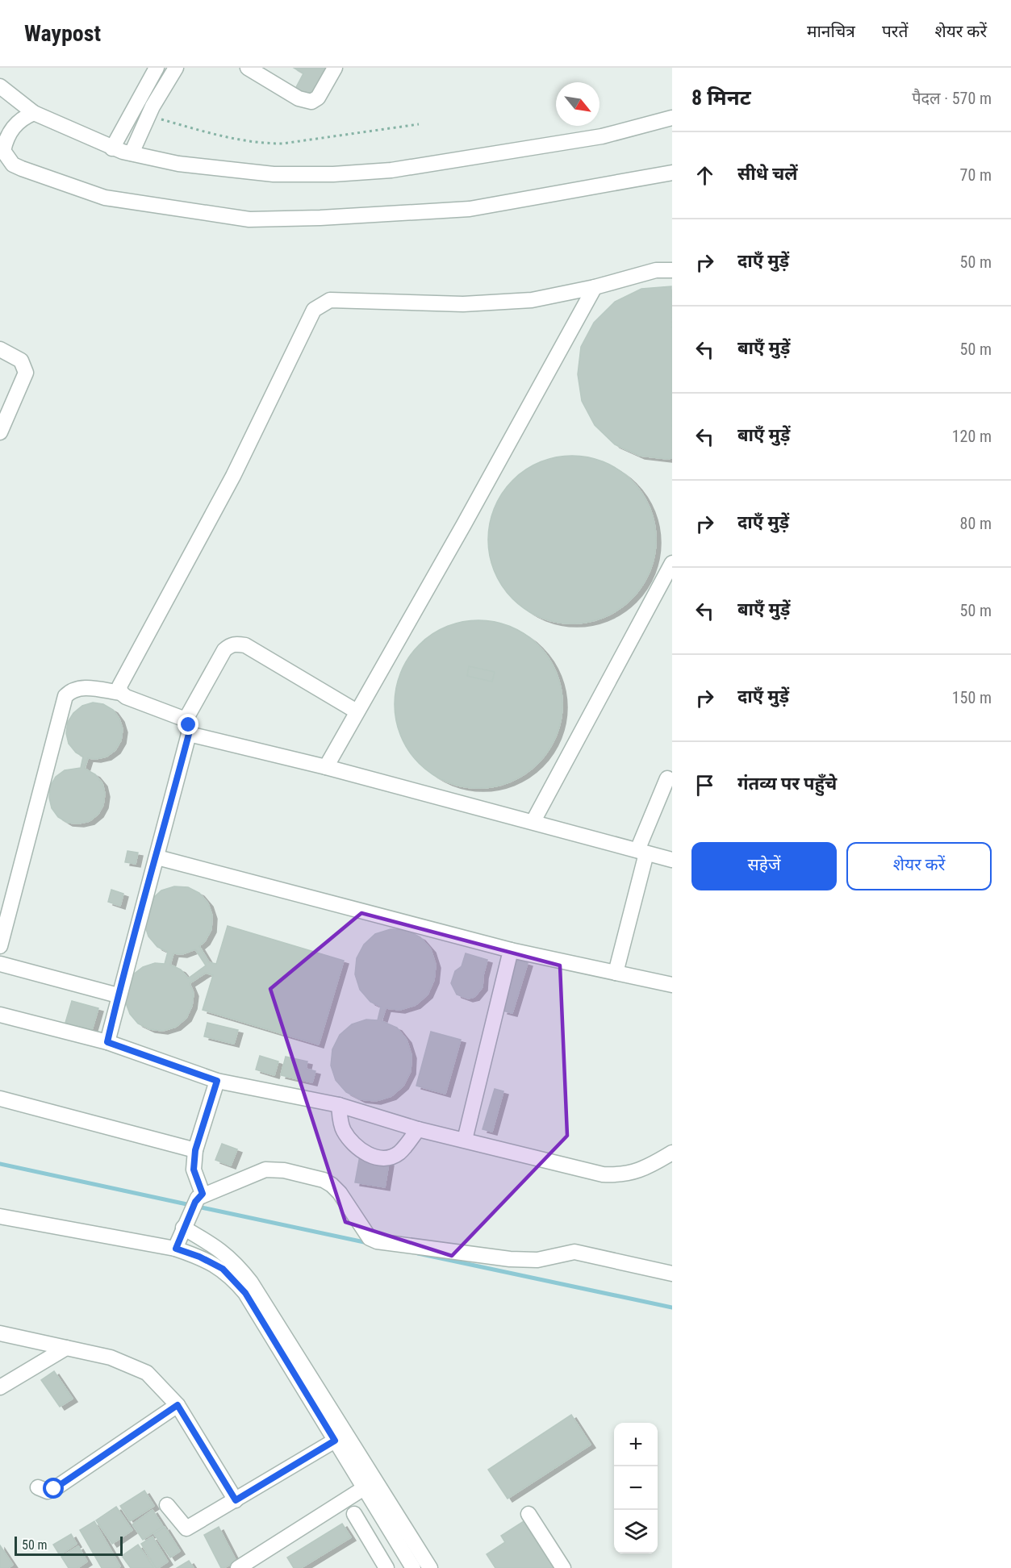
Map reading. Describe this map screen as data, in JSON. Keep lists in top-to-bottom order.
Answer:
{
  "scale_bar": "50 m",
  "north": "bottom right",
  "page": {
    "header": "Waypost",
    "nav": ["मानचित्र", "परतें", "शेयर करें"],
    "heading": ["8 मिनट", "पैदल · 570 m"],
    "list": [
      ["सीधे चलें", "70 m"],
      ["दाएँ मुड़ें", "50 m"],
      ["बाएँ मुड़ें", "50 m"],
      ["बाएँ मुड़ें", "120 m"],
      ["दाएँ मुड़ें", "80 m"],
      ["बाएँ मुड़ें", "50 m"],
      ["दाएँ मुड़ें", "150 m"],
      "गंतव्य पर पहुँचे"
    ],
    "buttons": ["सहेजें", "शेयर करें"],
    "map_buttons": ["+", "−"],
    "scale": "50 m"
  }
}
